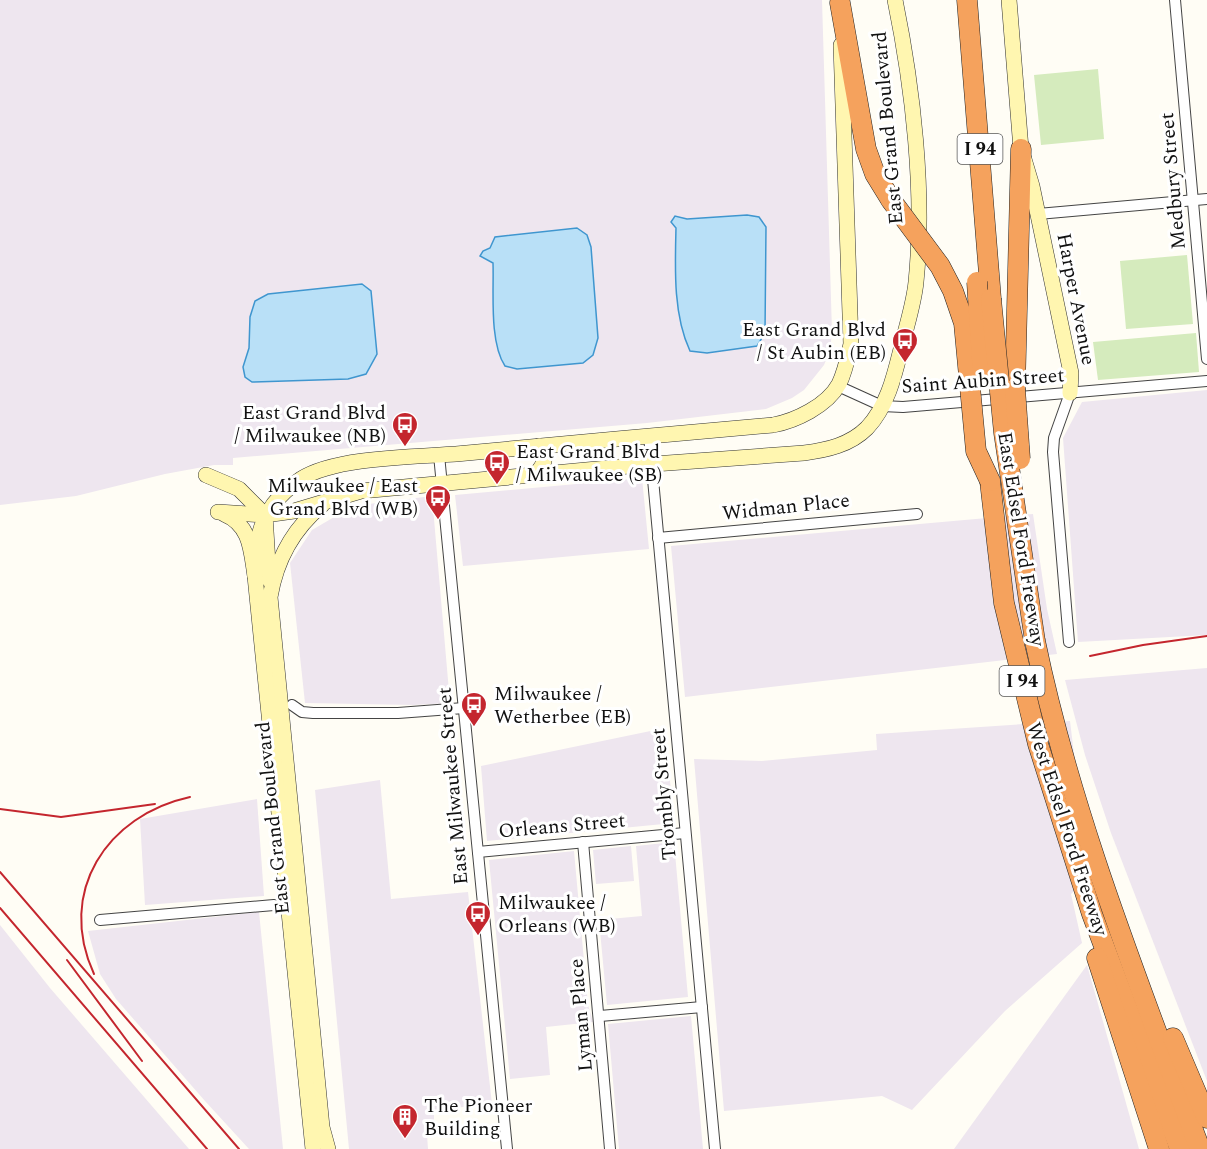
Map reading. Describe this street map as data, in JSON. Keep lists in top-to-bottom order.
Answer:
{
  "streets": {
    "highway": ["I 94", "East Edsel Ford Freeway", "West Edsel Ford Freeway"],
    "main road": ["East Grand Boulevard", "Harper Avenue"],
    "street": [
      "Medbury Street",
      "Saint Aubin Street",
      "Widman Place",
      "East Milwaukee Street",
      "Trombly Street",
      "Orleans Street",
      "Lyman Place"
    ]
  },
  "crossings": [
    ["East Grand Boulevard", "Saint Aubin Street"],
    ["East Grand Boulevard", "East Milwaukee Street"],
    ["East Grand Boulevard", "Trombly Street"],
    ["I 94", "East Edsel Ford Freeway"],
    ["I 94", "West Edsel Ford Freeway"],
    ["Harper Avenue", "Saint Aubin Street"],
    ["Widman Place", "Trombly Street"],
    ["East Edsel Ford Freeway", "West Edsel Ford Freeway"],
    ["East Milwaukee Street", "Orleans Street"],
    ["Trombly Street", "Orleans Street"],
    ["Orleans Street", "Lyman Place"]
  ],
  "places": {
    "bus stop": [
      "East Grand Blvd / St Aubin (EB)",
      "East Grand Blvd / Milwaukee (NB)",
      "East Grand Blvd / Milwaukee (SB)",
      "Milwaukee / East Grand Blvd (WB)",
      "Milwaukee / Wetherbee (EB)",
      "Milwaukee / Orleans (WB)"
    ],
    "building": ["The Pioneer Building"]
  }
}
